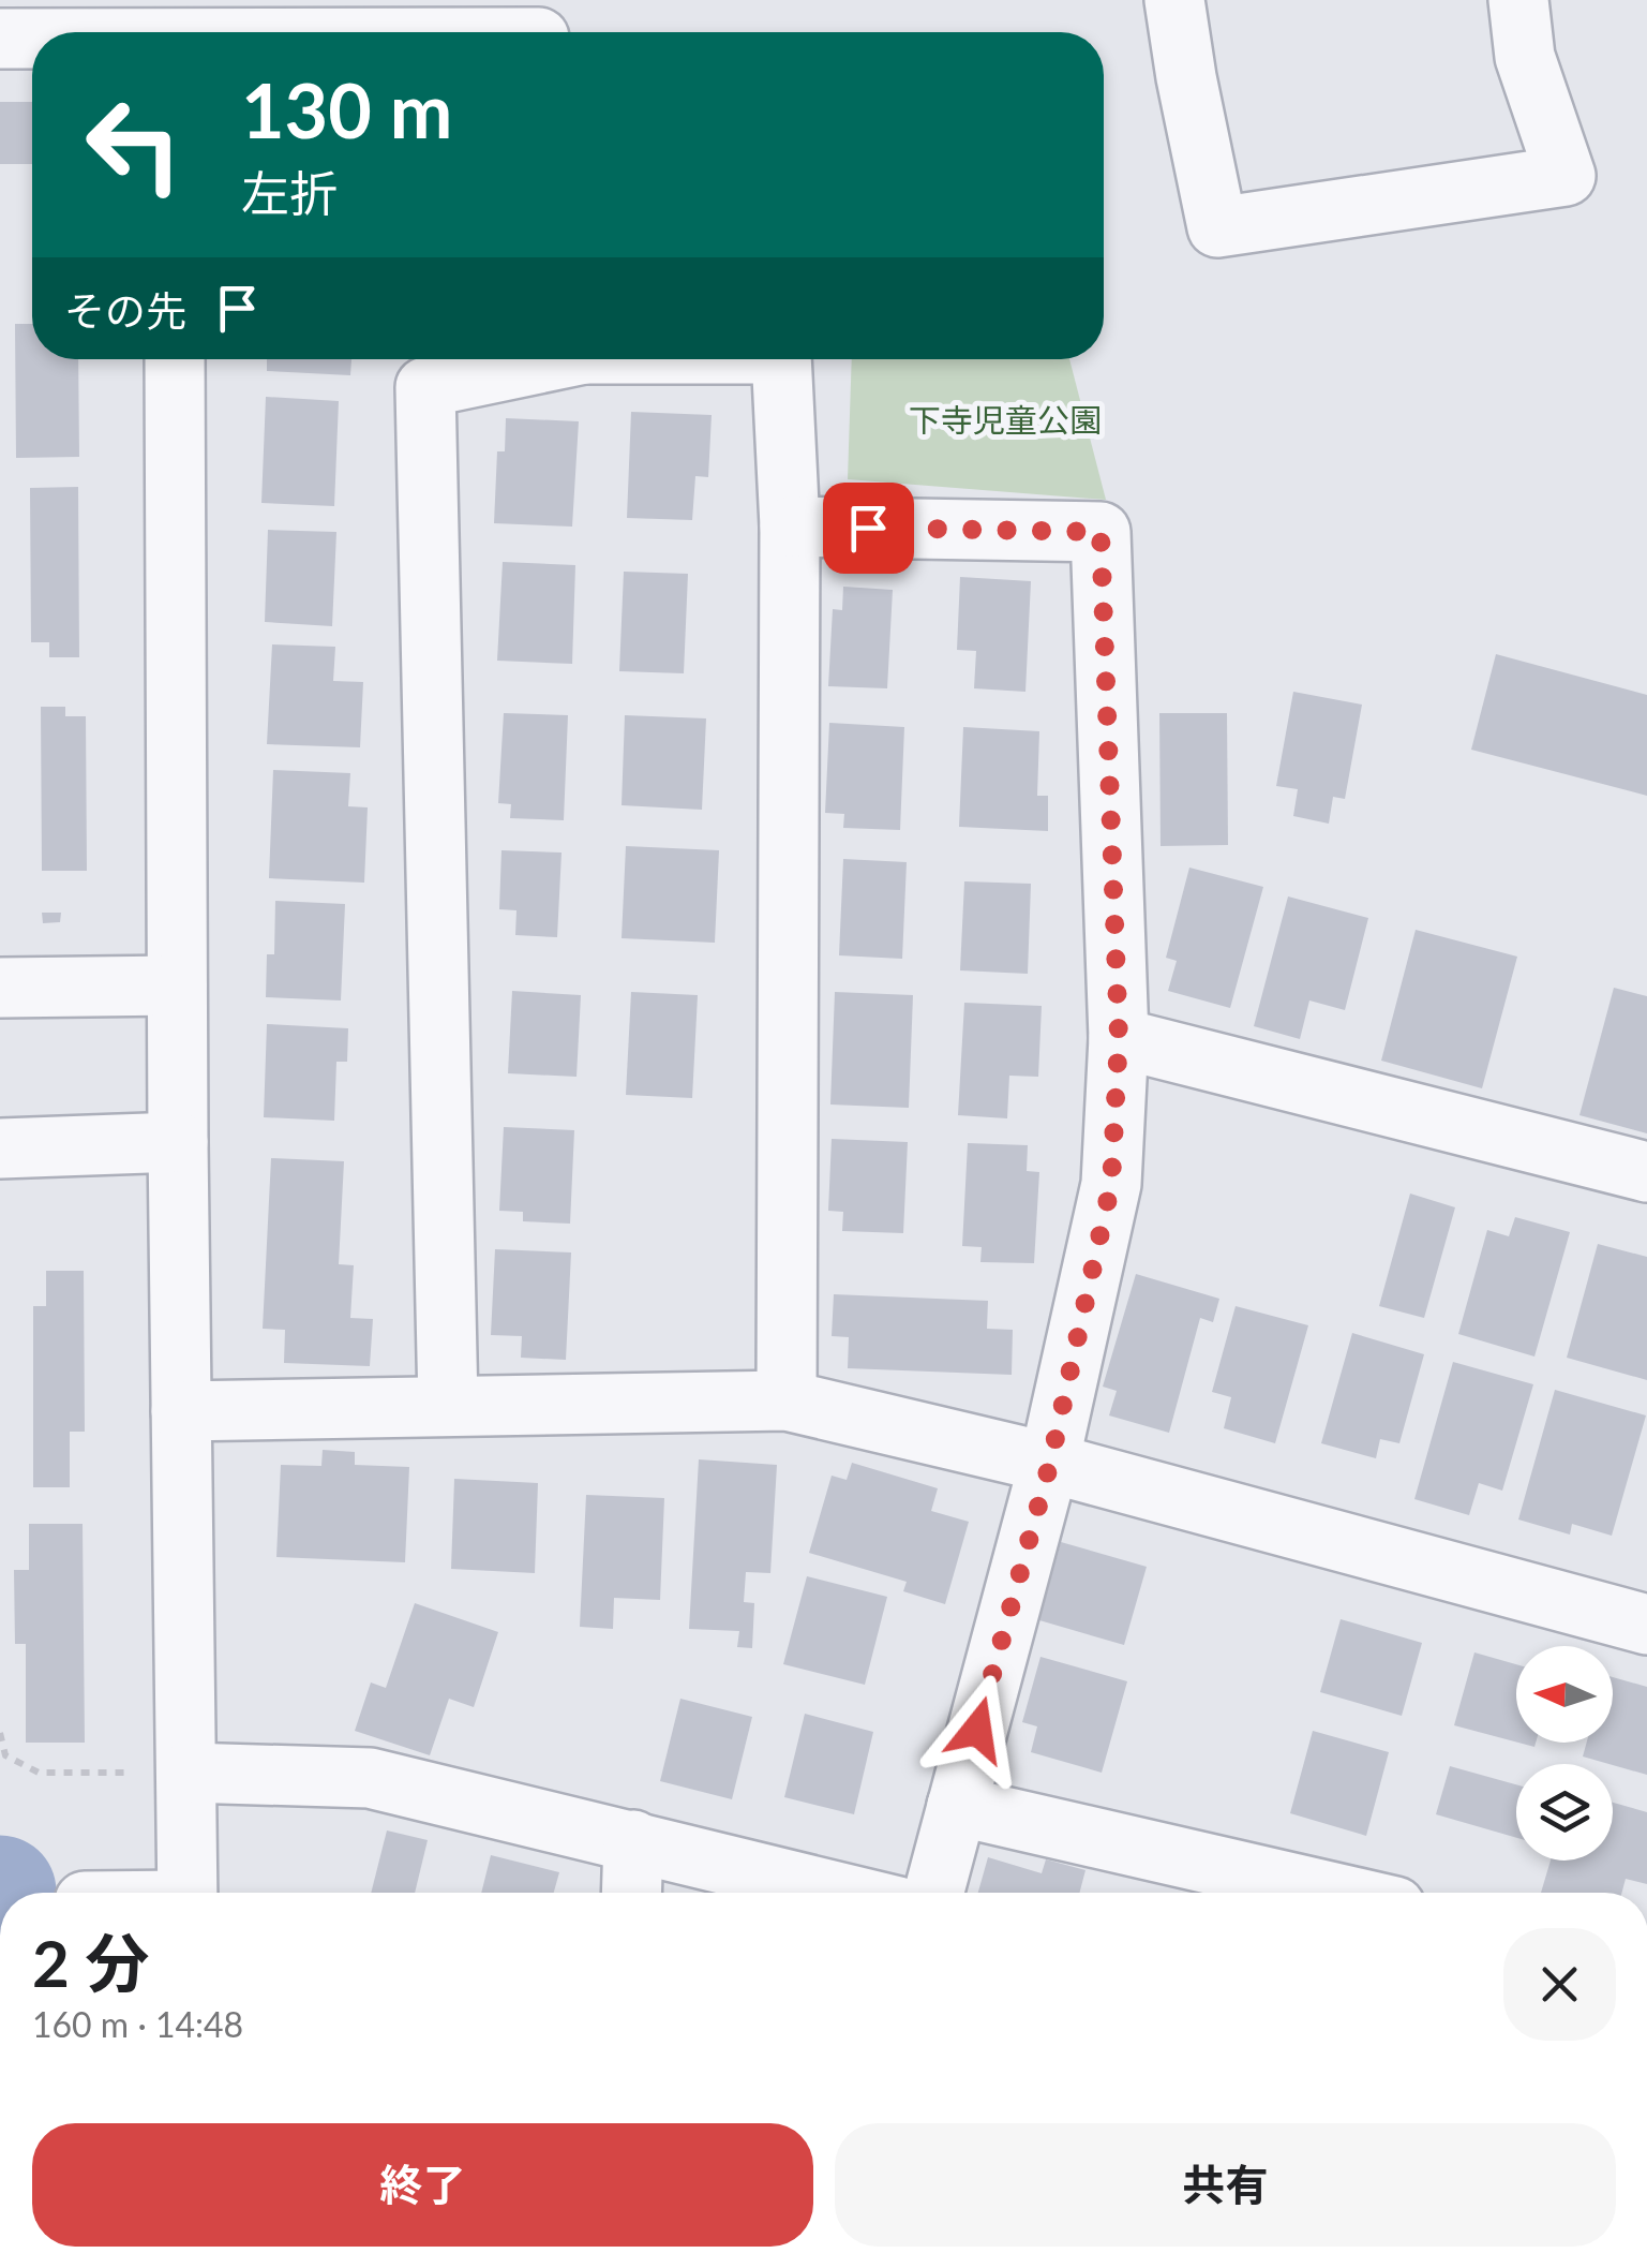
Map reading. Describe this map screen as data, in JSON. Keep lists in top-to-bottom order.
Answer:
{
  "parks": ["下寺児童公園"],
  "north": "left",
  "page": {
    "turn": ["130 m", "左折"],
    "then": "その先",
    "heading": ["2 分", "160 m · 14:48"],
    "buttons": ["終了", "共有"]
  }
}
